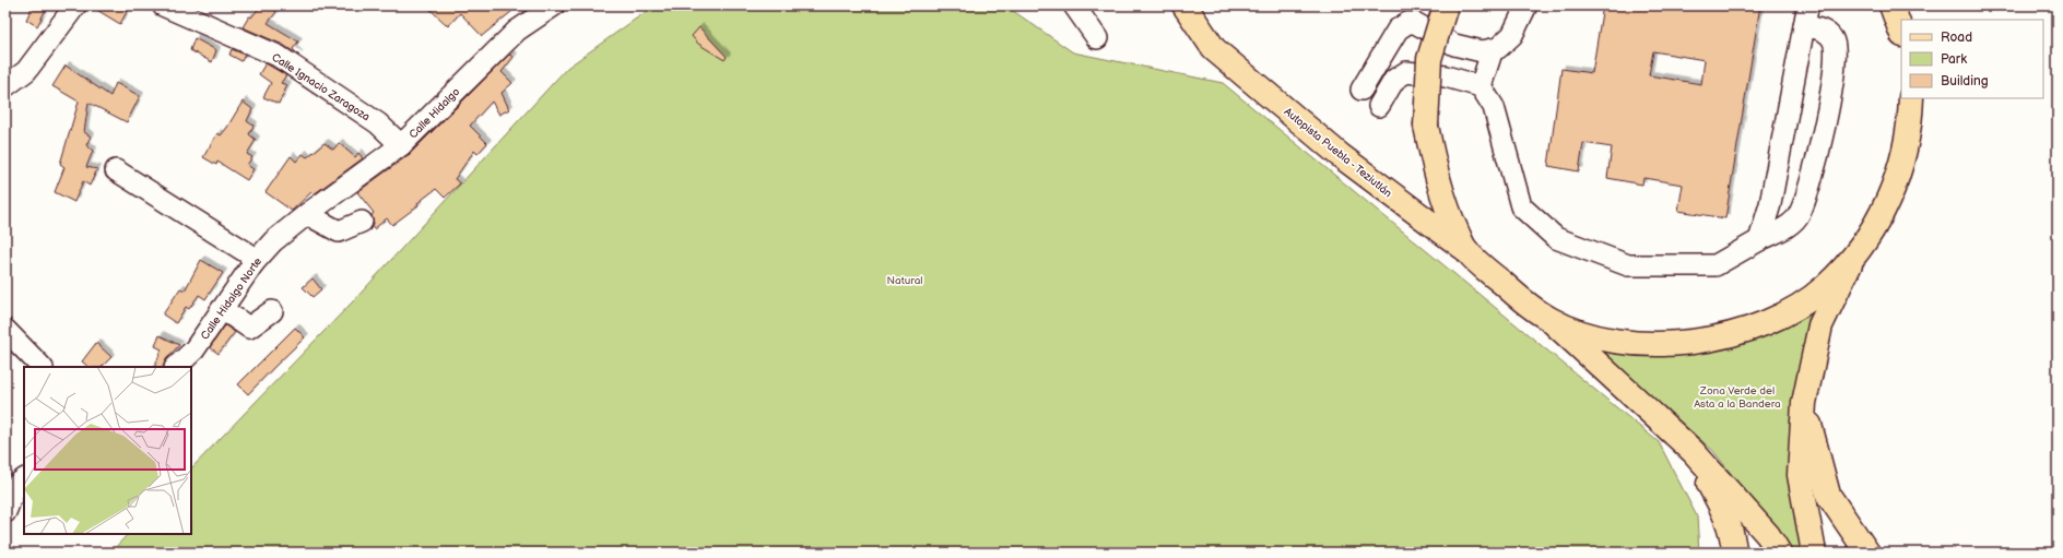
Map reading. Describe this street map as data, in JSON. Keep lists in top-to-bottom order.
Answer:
{
  "streets": {
    "main road": ["Autopista Puebla - Teziutlán"],
    "street": ["Calle Ignacio Zaragoza", "Calle Hidalgo", "Calle Hidalgo Norte"]
  },
  "crossings": [
    ["Calle Ignacio Zaragoza", "Calle Hidalgo"],
    ["Calle Hidalgo", "Calle Hidalgo Norte"]
  ],
  "parks": ["Natural", "Zona Verde del Asta a la Bandera"],
  "legend": ["Road", "Park", "Building"]
}
